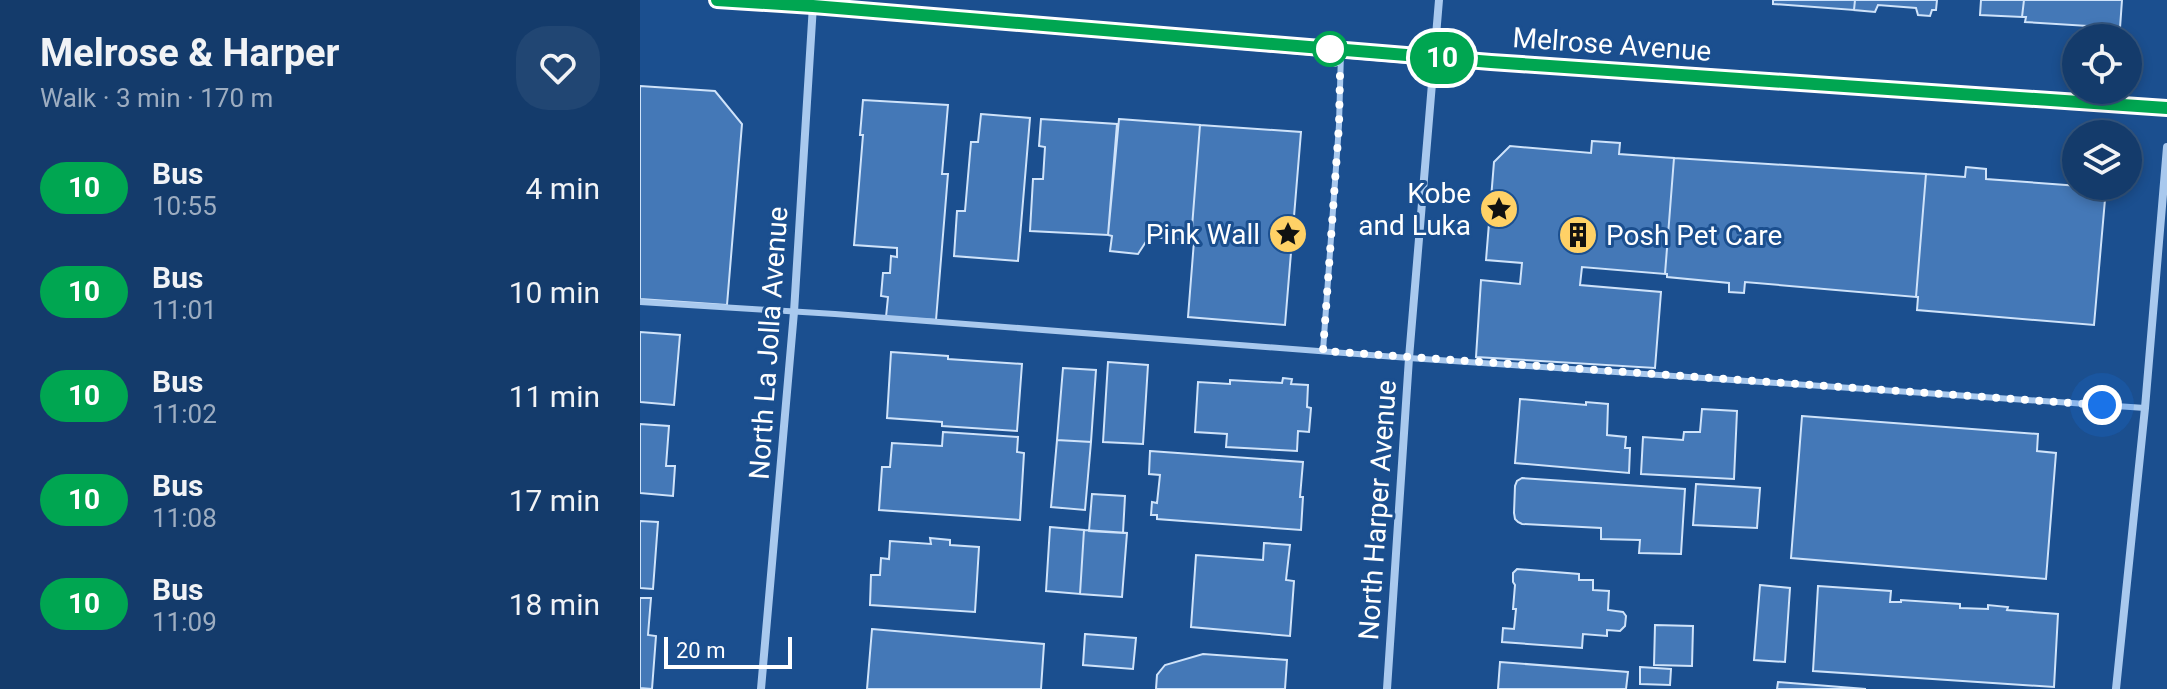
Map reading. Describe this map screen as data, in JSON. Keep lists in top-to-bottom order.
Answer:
{
  "streets": {
    "main road": ["Melrose Avenue"],
    "street": ["North La Jolla Avenue", "North Harper Avenue"]
  },
  "crossings": [
    ["Melrose Avenue", "North La Jolla Avenue"],
    ["Melrose Avenue", "North Harper Avenue"]
  ],
  "places": {
    "place": ["Kobe and Luka", "Pink Wall"],
    "building": ["Posh Pet Care"]
  },
  "lines": ["bus line 10"],
  "scale_bar": "20 m",
  "page": {
    "heading": ["Melrose & Harper", "Walk · 3 min · 170 m"],
    "on_map": "10",
    "list": [
      {
        "mark": "10",
        "name": "Bus",
        "note": "10:55",
        "value": "4 min"
      },
      {
        "mark": "10",
        "name": "Bus",
        "note": "11:01",
        "value": "10 min"
      },
      {
        "mark": "10",
        "name": "Bus",
        "note": "11:02",
        "value": "11 min"
      },
      {
        "mark": "10",
        "name": "Bus",
        "note": "11:08",
        "value": "17 min"
      },
      {
        "mark": "10",
        "name": "Bus",
        "note": "11:09",
        "value": "18 min"
      }
    ],
    "scale": "20 m"
  }
}
